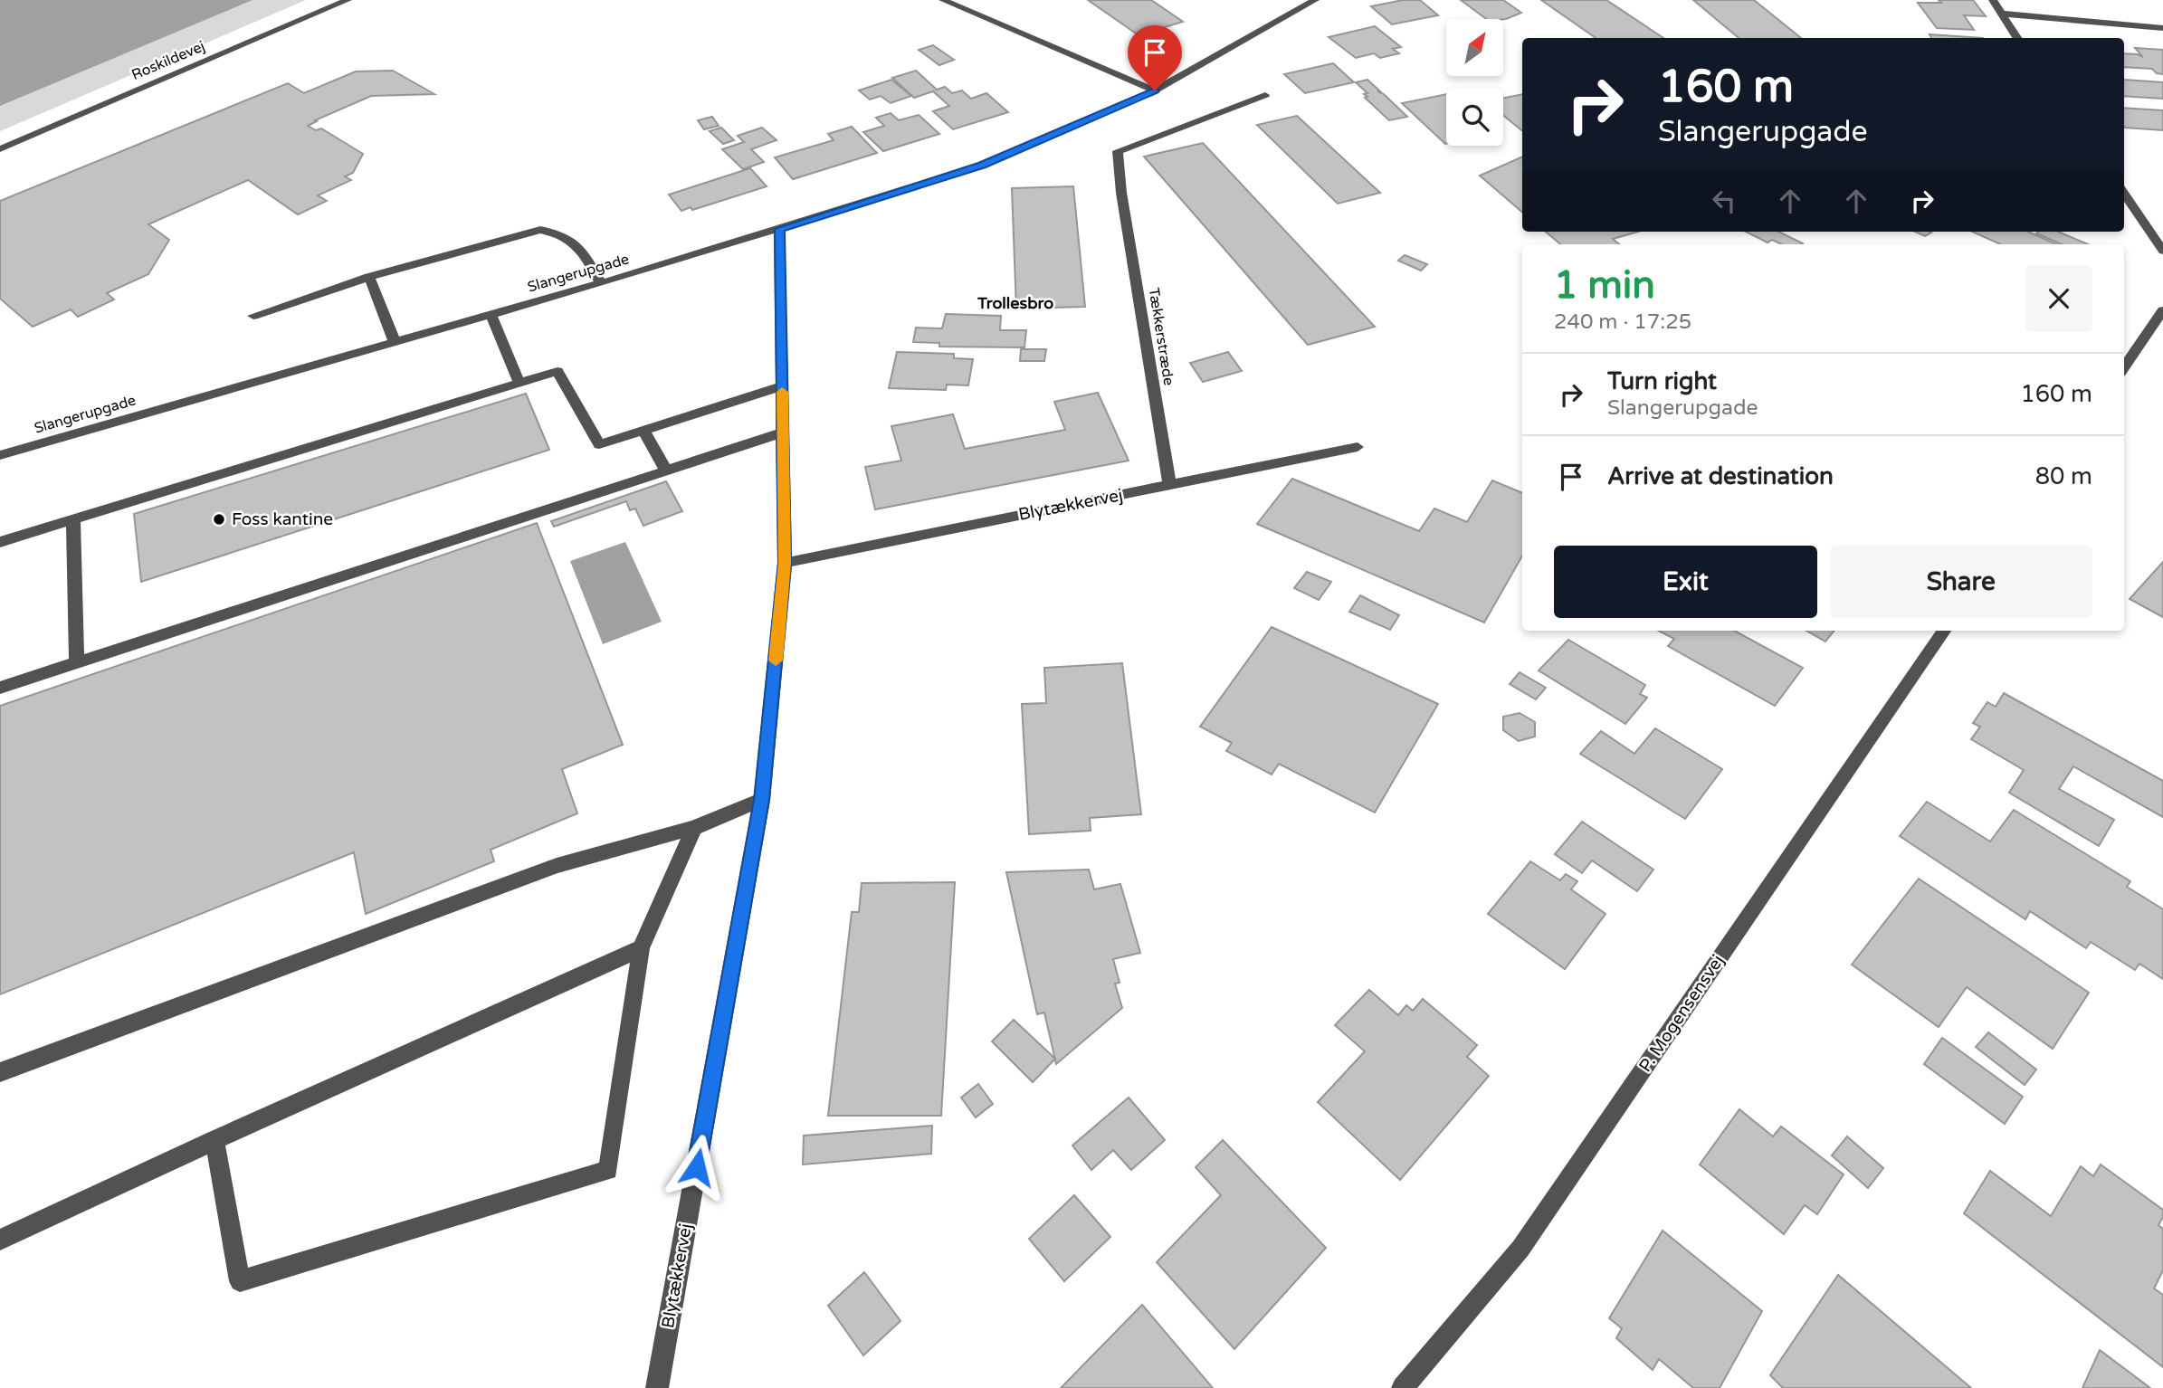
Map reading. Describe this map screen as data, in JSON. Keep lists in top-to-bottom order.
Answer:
{
  "streets": {
    "street": [
      "Roskildevej",
      "Slangerupgade",
      "Tækkerstræde",
      "Blytækkervej",
      "P. Mogensensvej"
    ]
  },
  "crossings": [
    ["Slangerupgade", "Blytækkervej"],
    ["Tækkerstræde", "Blytækkervej"]
  ],
  "districts": ["Trollesbro"],
  "places": ["Foss kantine"],
  "north": "top right",
  "page": {
    "turn": ["160 m", "Slangerupgade"],
    "heading": ["1 min", "240 m · 17:25"],
    "list": [
      {
        "name": "Turn right",
        "note": "Slangerupgade",
        "value": "160 m"
      },
      {
        "name": "Arrive at destination",
        "value": "80 m"
      }
    ],
    "buttons": ["Exit", "Share"]
  }
}
